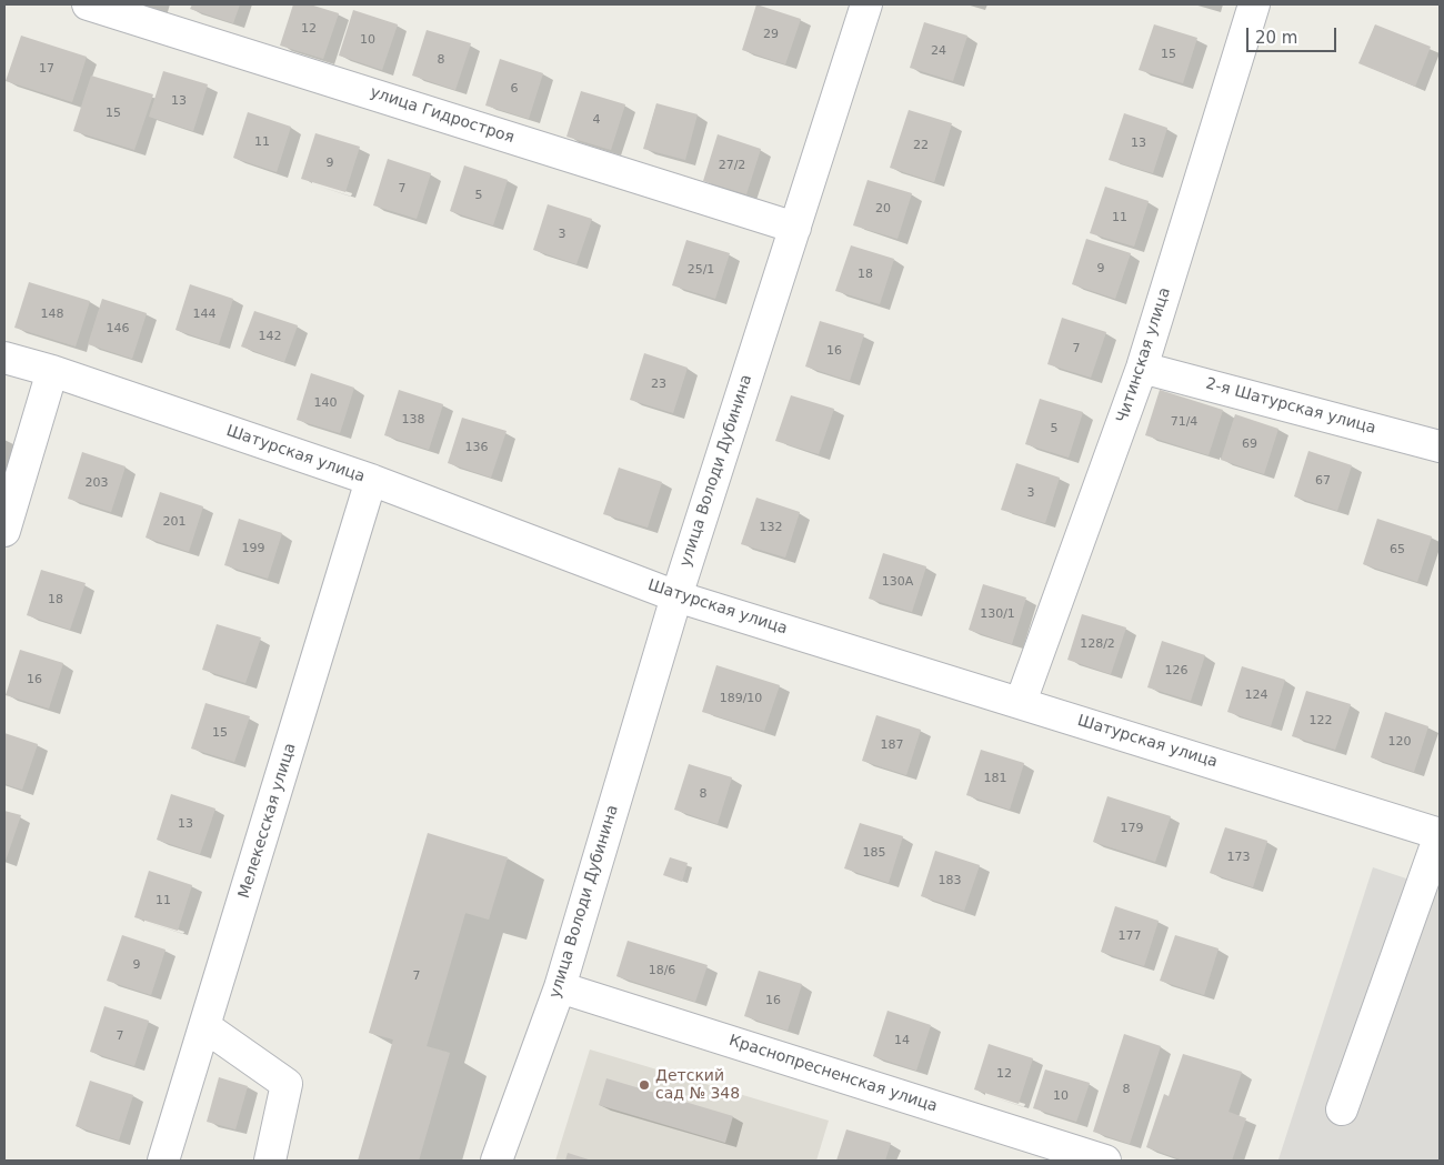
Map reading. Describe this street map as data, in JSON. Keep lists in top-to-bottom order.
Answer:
{
  "streets": {
    "street": [
      "улица Гидростроя",
      "Читинская улица",
      "2-я Шатурская улица",
      "Шатурская улица",
      "улица Володи Дубинина",
      "Мелекесская улица",
      "Краснопресненская улица"
    ]
  },
  "crossings": [
    ["улица Гидростроя", "улица Володи Дубинина"],
    ["Читинская улица", "2-я Шатурская улица"],
    ["Читинская улица", "Шатурская улица"],
    ["Шатурская улица", "улица Володи Дубинина"],
    ["Шатурская улица", "Мелекесская улица"],
    ["улица Володи Дубинина", "Краснопресненская улица"]
  ],
  "places": ["Детский сад № 348"],
  "house_numbers": [
    "12",
    "29",
    "10",
    "24",
    "15",
    "8",
    "17",
    "6",
    "13",
    "15",
    "4",
    "11",
    "13",
    "22",
    "9",
    "27/2",
    "7",
    "5",
    "20",
    "11",
    "3",
    "9",
    "25/1",
    "18",
    "148",
    "144",
    "146",
    "142",
    "7",
    "16",
    "23",
    "140",
    "138",
    "71/4",
    "5",
    "69",
    "136",
    "67",
    "203",
    "3",
    "201",
    "132",
    "199",
    "65",
    "130А",
    "18",
    "130/1",
    "128/2",
    "126",
    "16",
    "124",
    "189/10",
    "122",
    "15",
    "120",
    "187",
    "181",
    "8",
    "13",
    "179",
    "185",
    "173",
    "183",
    "11",
    "177",
    "9",
    "18/6",
    "7",
    "16",
    "7",
    "14",
    "12",
    "8",
    "10"
  ],
  "scale_bar": "20 m"
}
